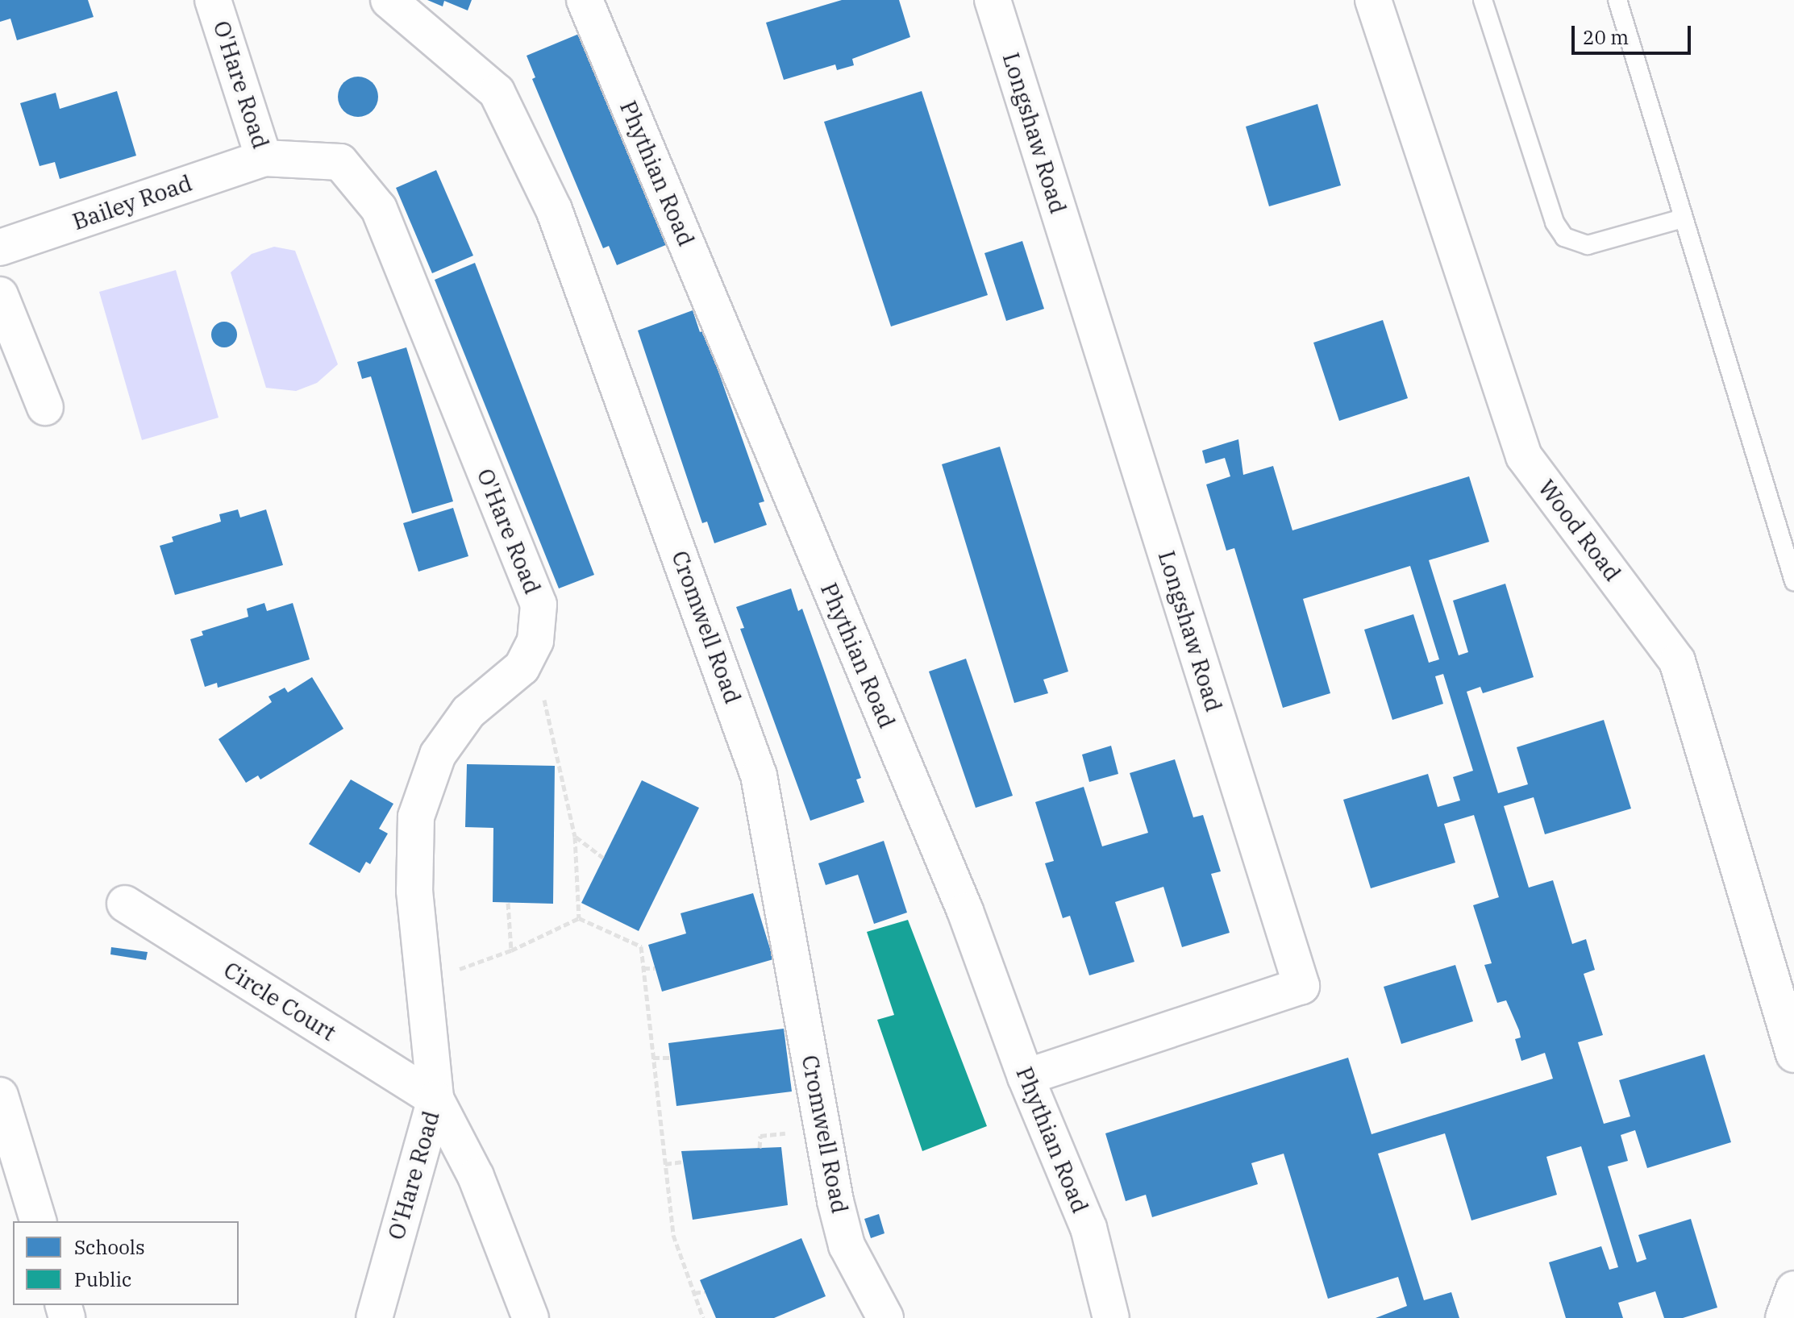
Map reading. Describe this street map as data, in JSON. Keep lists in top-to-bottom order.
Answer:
{
  "streets": {
    "street": [
      "O'Hare Road",
      "Longshaw Road",
      "Phythian Road",
      "Bailey Road",
      "Wood Road",
      "Cromwell Road",
      "Circle Court"
    ]
  },
  "crossings": [
    ["O'Hare Road", "Bailey Road"],
    ["O'Hare Road", "Circle Court"],
    ["Longshaw Road", "Phythian Road"]
  ],
  "legend": ["Schools", "Public"],
  "scale_bar": "20 m"
}
